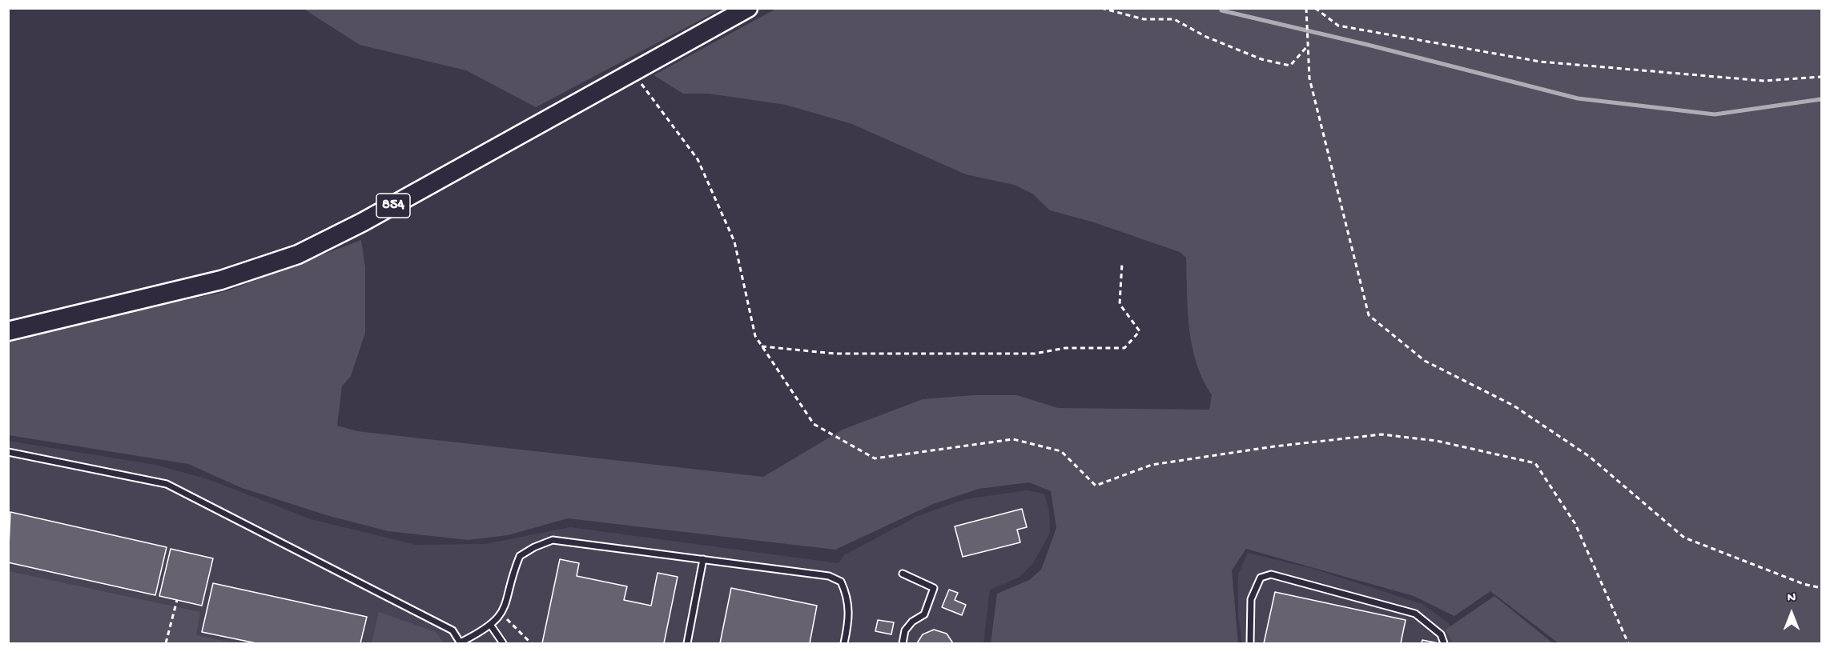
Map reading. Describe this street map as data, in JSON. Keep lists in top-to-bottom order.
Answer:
{
  "streets": {
    "main road": ["854"]
  },
  "north": "top"
}
